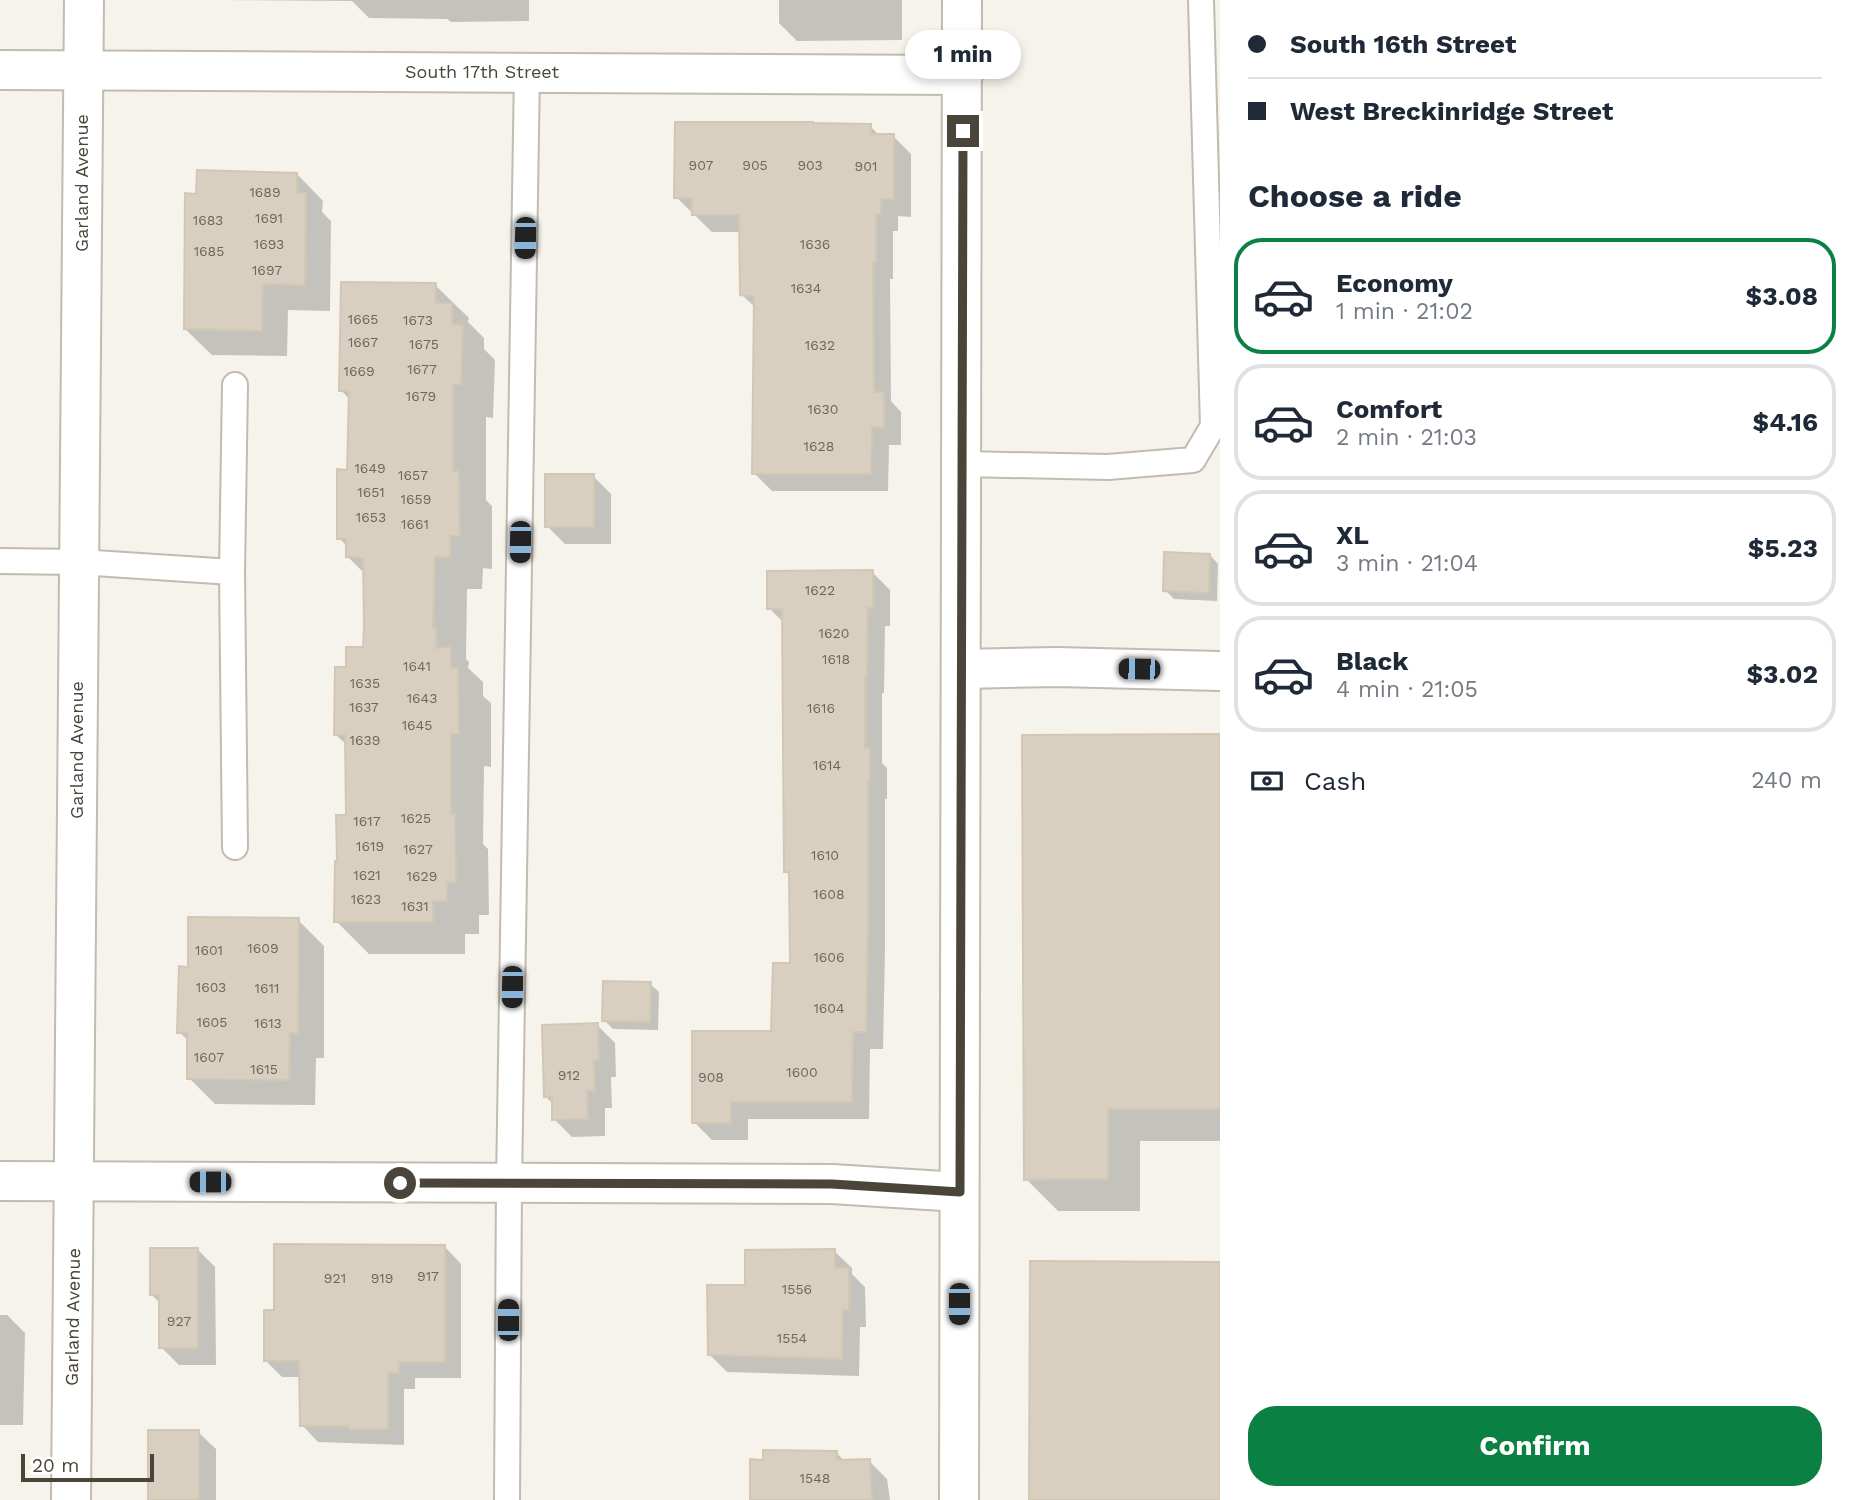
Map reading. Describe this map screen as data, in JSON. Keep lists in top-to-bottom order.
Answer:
{
  "streets": {
    "street": ["South 17th Street", "Garland Avenue"]
  },
  "crossings": [
    ["South 17th Street", "Garland Avenue"]
  ],
  "house_numbers": [
    "907",
    "905",
    "903",
    "901",
    "1689",
    "1691",
    "1683",
    "1693",
    "1636",
    "1685",
    "1697",
    "1634",
    "1665",
    "1673",
    "1667",
    "1675",
    "1632",
    "1677",
    "1669",
    "1679",
    "1630",
    "1628",
    "1649",
    "1657",
    "1651",
    "1659",
    "1653",
    "1661",
    "1622",
    "1620",
    "1618",
    "1641",
    "1635",
    "1643",
    "1637",
    "1616",
    "1645",
    "1639",
    "1614",
    "1625",
    "1617",
    "1619",
    "1627",
    "1610",
    "1621",
    "1629",
    "1608",
    "1623",
    "1631",
    "1609",
    "1601",
    "1606",
    "1603",
    "1611",
    "1604",
    "1605",
    "1613",
    "1607",
    "1615",
    "1600",
    "912",
    "908",
    "917",
    "921",
    "919",
    "1556",
    "927",
    "1554",
    "1548"
  ],
  "scale_bar": "20 m",
  "page": {
    "banner": ["South 16th Street", "West Breckinridge Street"],
    "bubble": "1 min",
    "heading": "Choose a ride",
    "list": [
      {
        "name": "Economy",
        "note": "1 min · 21:02",
        "value": "$3.08"
      },
      {
        "name": "Comfort",
        "note": "2 min · 21:03",
        "value": "$4.16"
      },
      {
        "name": "XL",
        "note": "3 min · 21:04",
        "value": "$5.23"
      },
      {
        "name": "Black",
        "note": "4 min · 21:05",
        "value": "$3.02"
      }
    ],
    "pay": ["Cash", "240 m"],
    "buttons": "Confirm",
    "scale": "20 m"
  }
}
